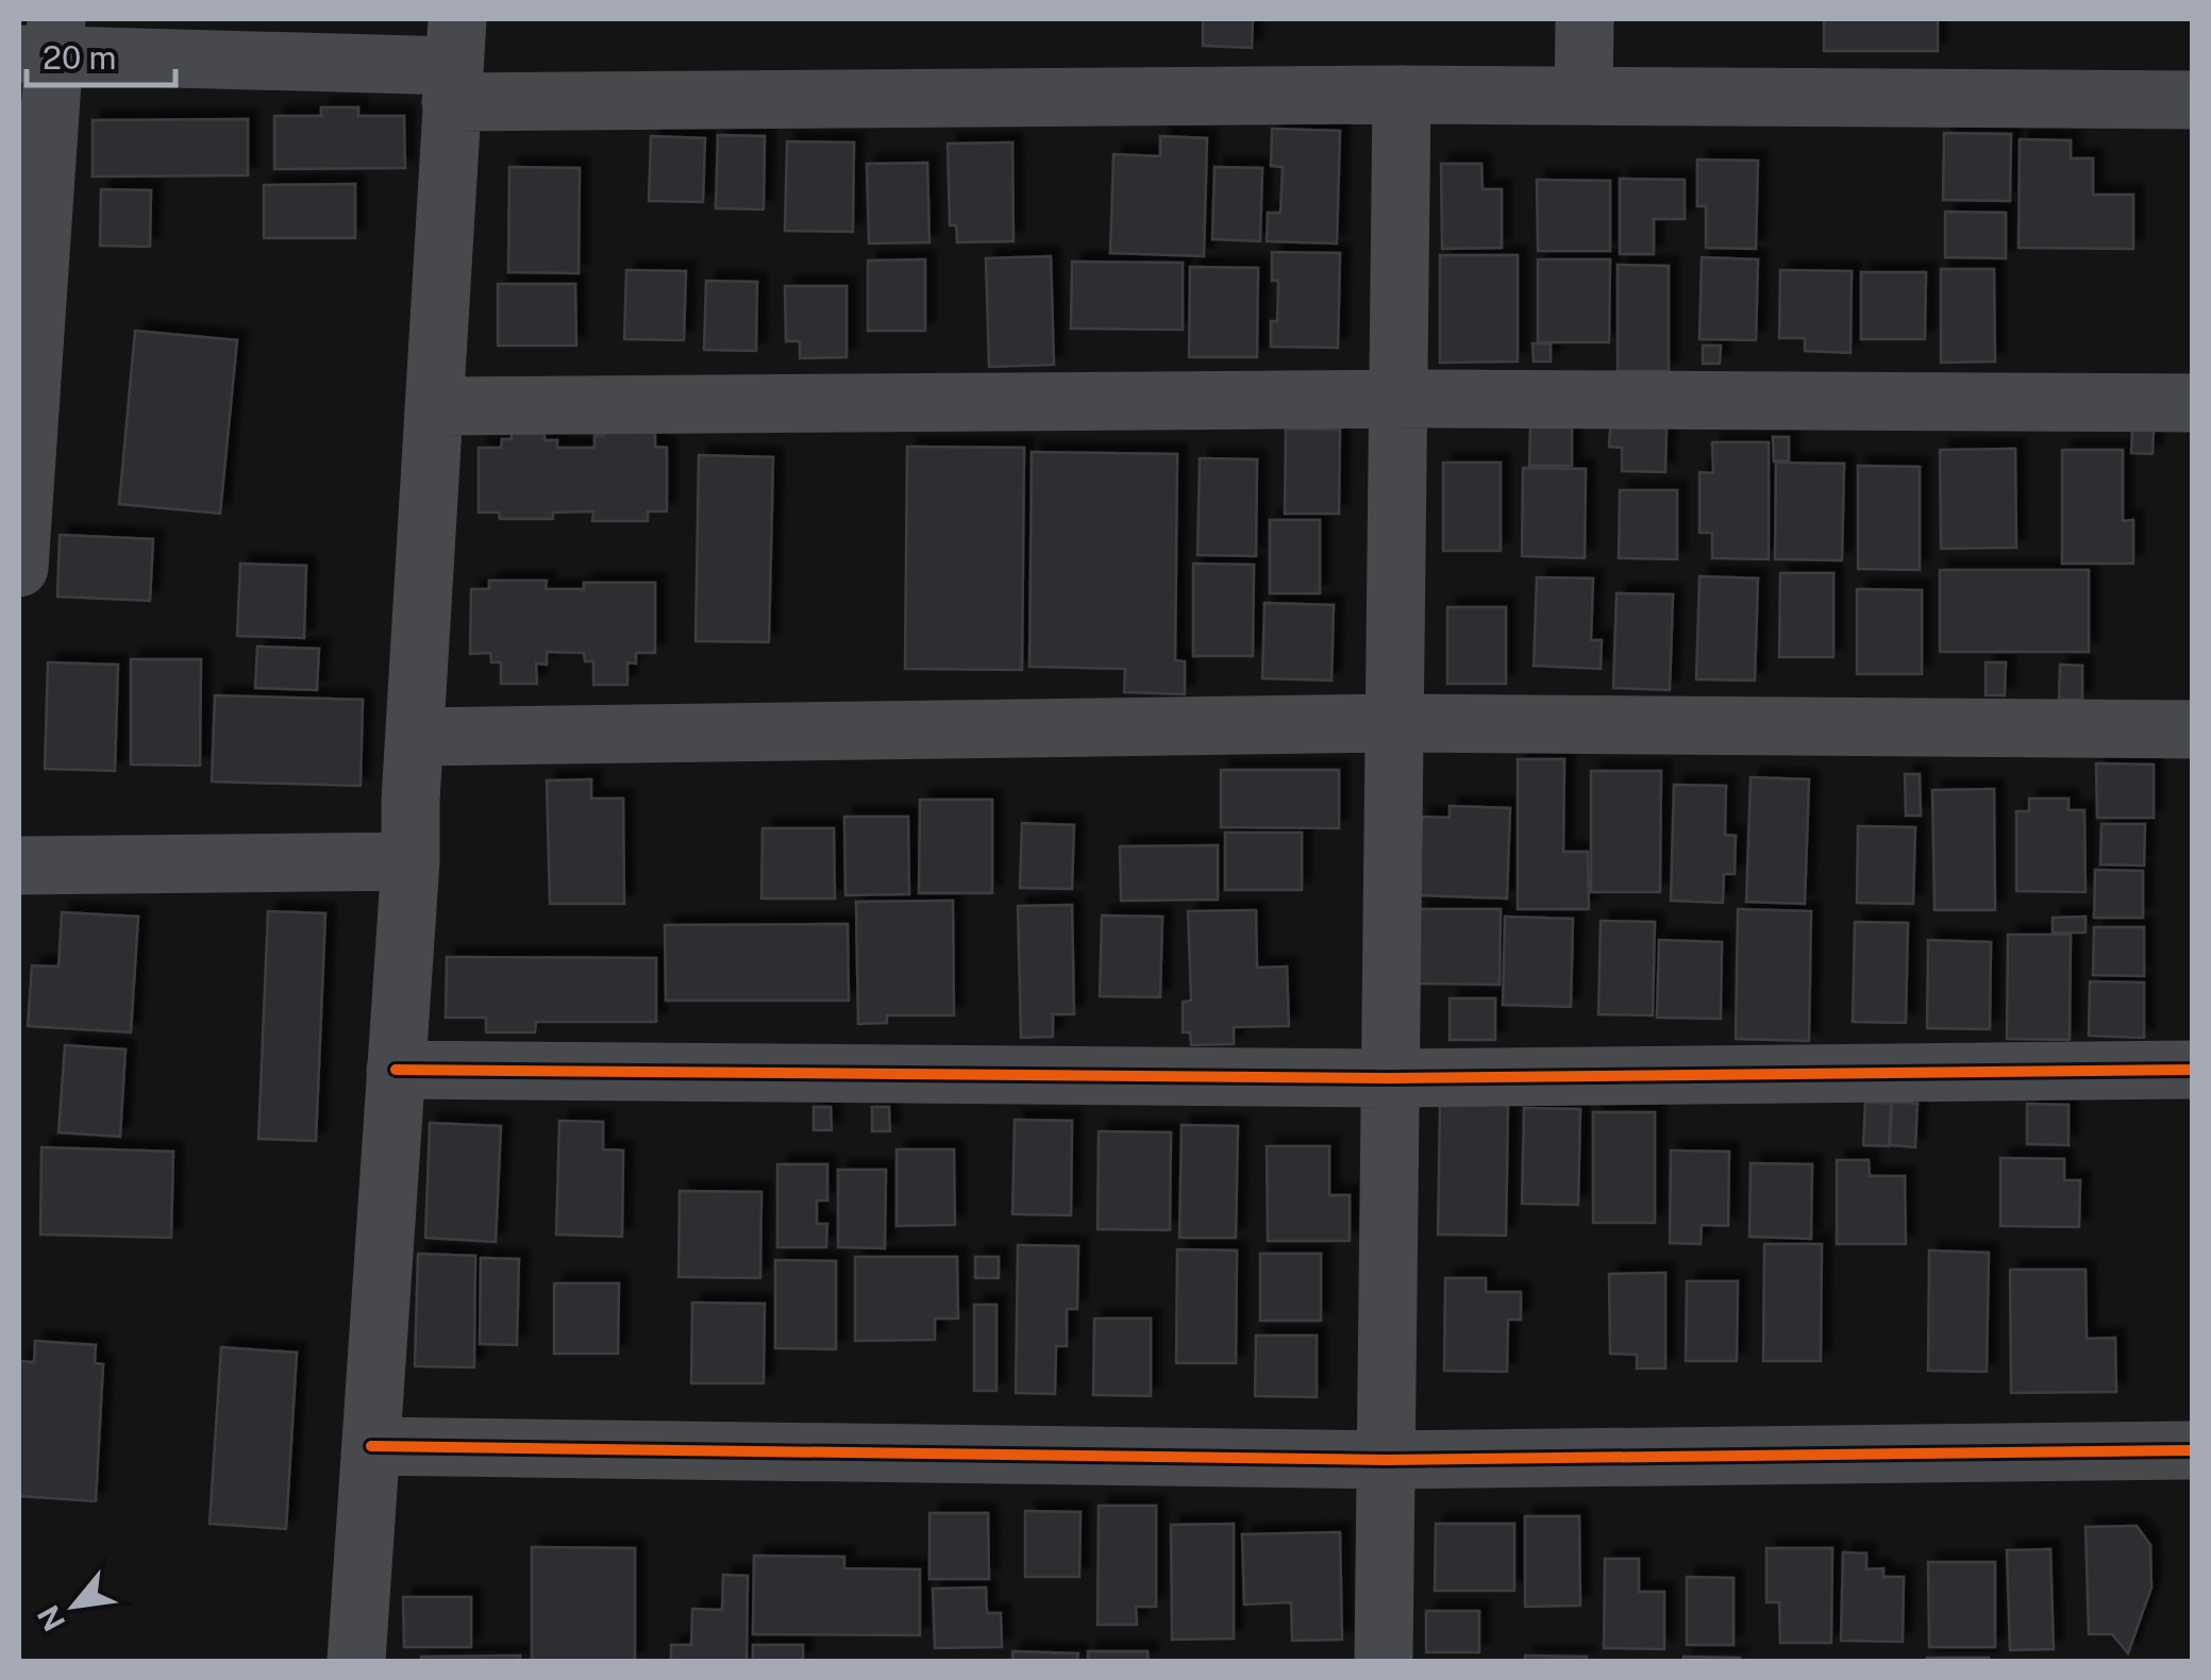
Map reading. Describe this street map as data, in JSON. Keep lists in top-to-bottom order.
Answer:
{
  "scale_bar": "20 m",
  "north": "bottom left"
}
